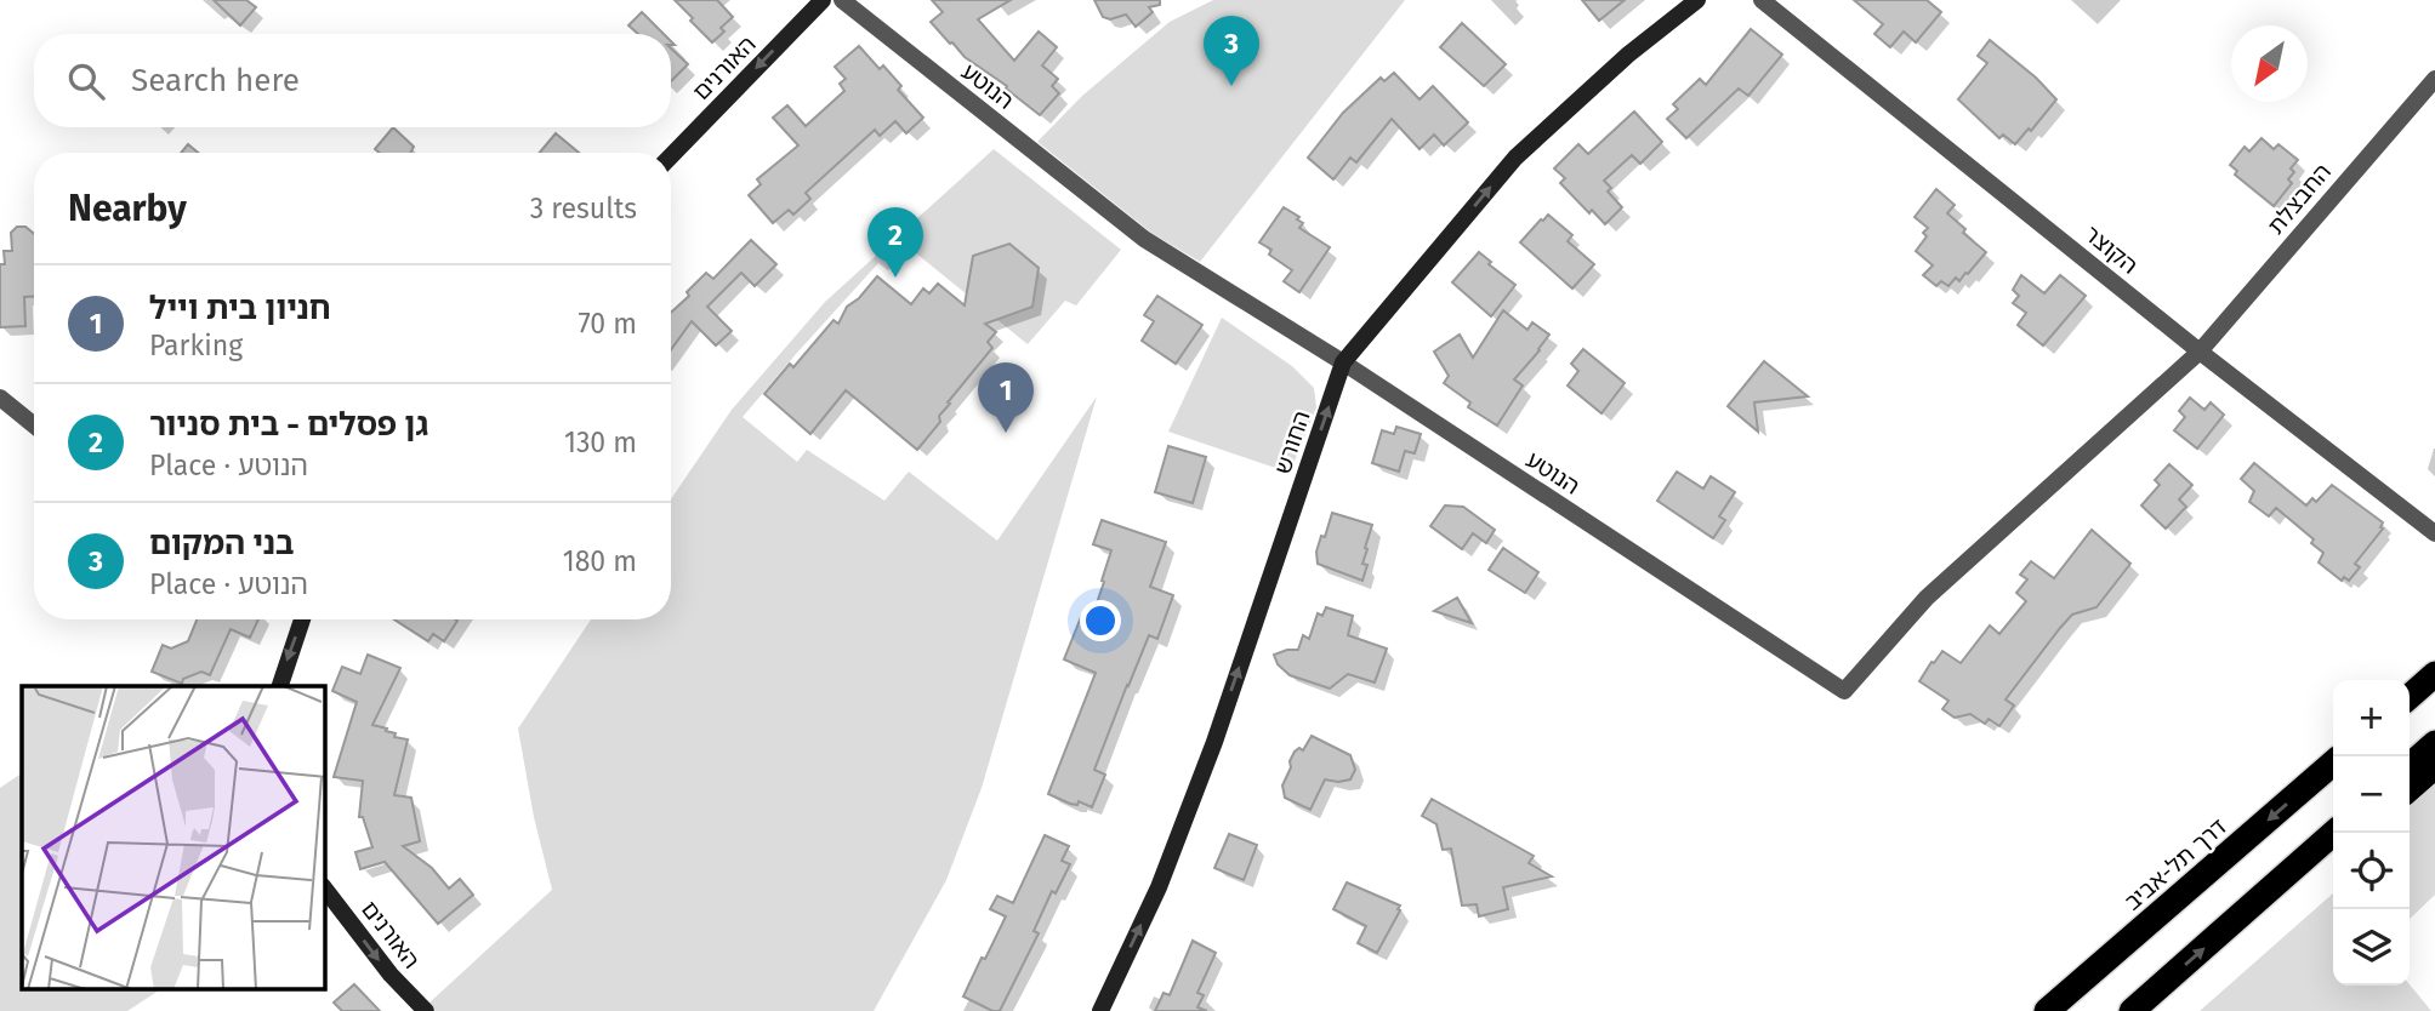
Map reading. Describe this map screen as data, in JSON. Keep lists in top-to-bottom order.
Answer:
{
  "streets": {
    "highway": ["דרך תל-אביב"],
    "street": [
      "האורנים",
      "הנוטע",
      "החבצלת",
      "הקוצר",
      "החורש"
    ]
  },
  "crossings": [
    ["הנוטע", "החבצלת"],
    ["הנוטע", "הקוצר"],
    ["הנוטע", "החורש"],
    ["החבצלת", "הקוצר"]
  ],
  "one_way": ["החורש"],
  "north": "bottom left",
  "page": {
    "pins": ["3", "2", "1"],
    "search": "Search here",
    "heading": ["Nearby", "3 results"],
    "list": [
      {
        "mark": "1",
        "name": "חניון בית וייל",
        "note": "Parking",
        "value": "70 m"
      },
      {
        "mark": "2",
        "name": "גן פסלים - בית סניור",
        "note": "Place · הנוטע",
        "value": "130 m"
      },
      {
        "mark": "3",
        "name": "בני המקום",
        "note": "Place · הנוטע",
        "value": "180 m"
      }
    ],
    "map_buttons": ["+", "−"]
  }
}
